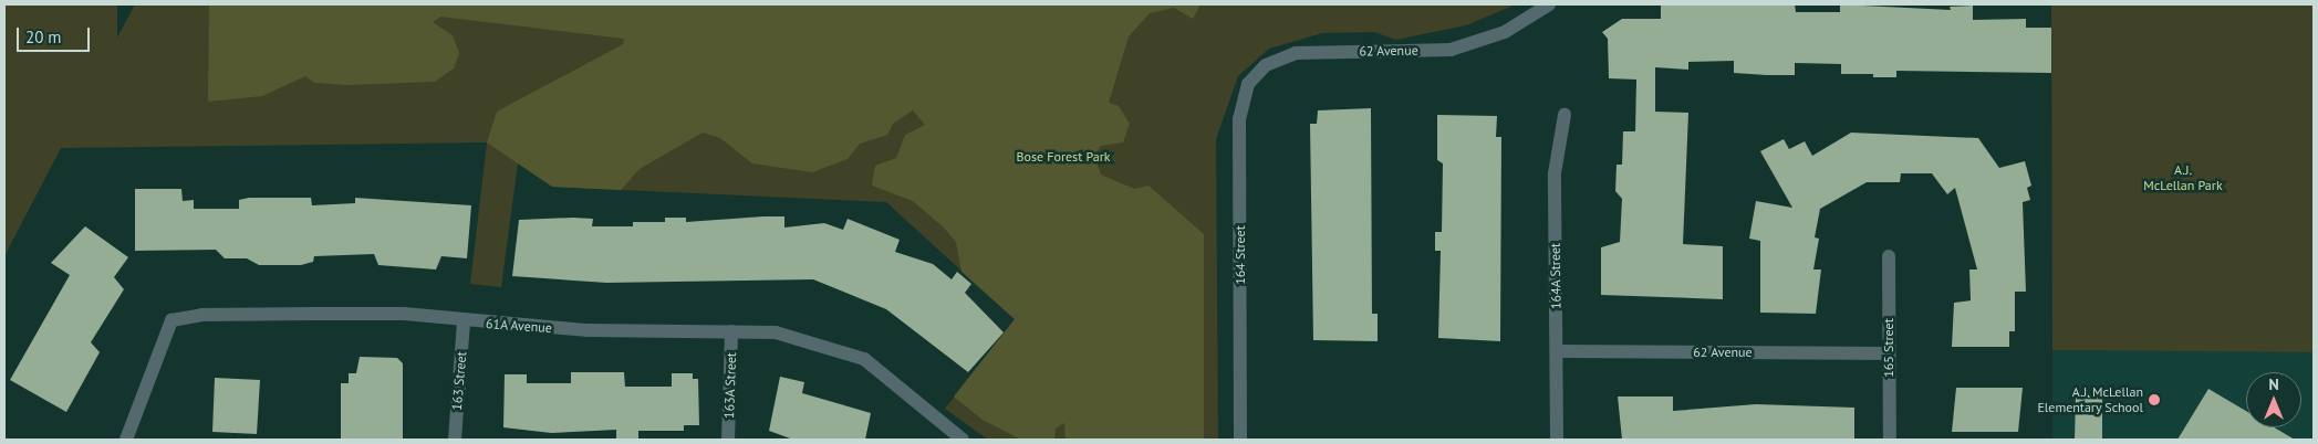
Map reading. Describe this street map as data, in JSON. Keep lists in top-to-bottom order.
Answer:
{
  "streets": {
    "street": [
      "62 Avenue",
      "164 Street",
      "164A Street",
      "61A Avenue",
      "165 Street",
      "163 Street",
      "163A Street"
    ]
  },
  "crossings": [
    ["62 Avenue", "164 Street"],
    ["62 Avenue", "164A Street"],
    ["62 Avenue", "165 Street"],
    ["61A Avenue", "163 Street"],
    ["61A Avenue", "163A Street"]
  ],
  "parks": ["Bose Forest Park", "A.J. McLellan Park"],
  "places": ["A.J. McLellan Elementary School"],
  "scale_bar": "20 m",
  "north": "top"
}
